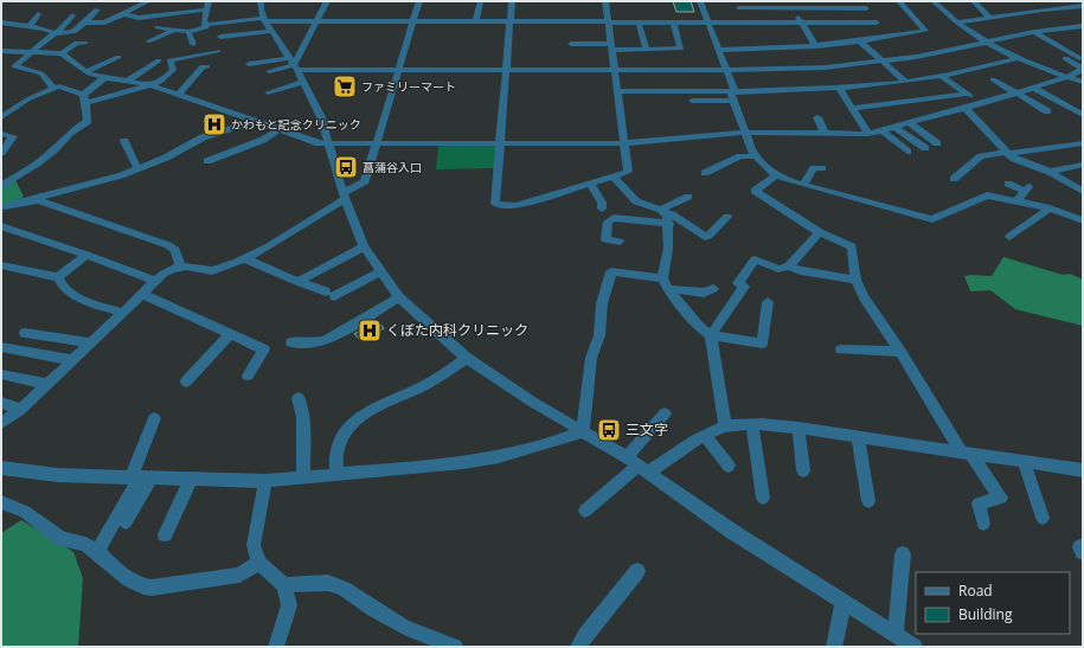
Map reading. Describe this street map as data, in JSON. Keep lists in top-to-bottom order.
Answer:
{
  "places": {
    "supermarket": ["ファミリーマート"],
    "hospital": ["かわもと記念クリニック", "くぼた内科クリニック"],
    "bus stop": ["菖蒲谷入口", "三文字"]
  },
  "legend": ["Road", "Building"]
}
